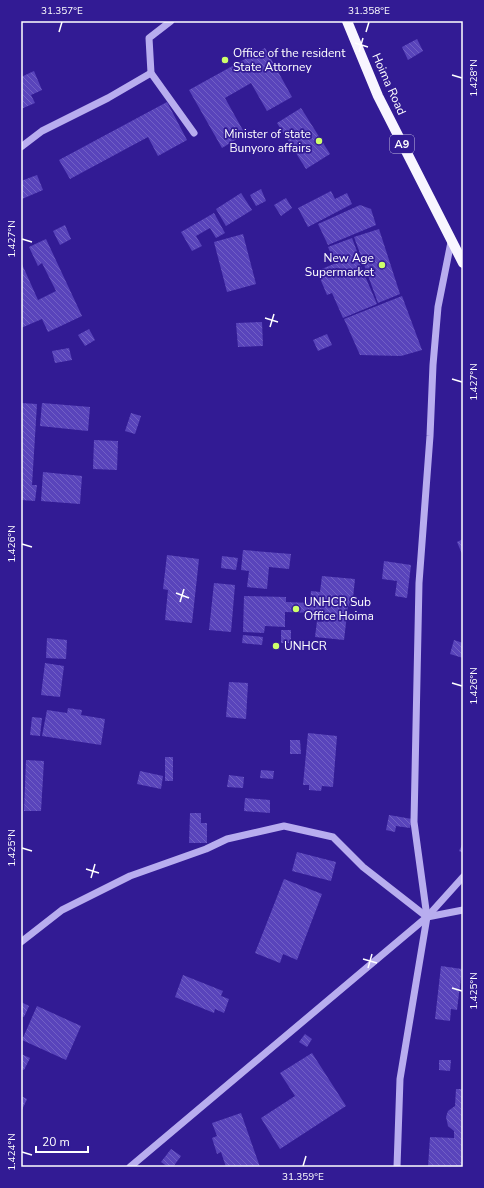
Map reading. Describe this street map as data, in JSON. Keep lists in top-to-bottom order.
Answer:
{
  "streets": {
    "main road": ["Hoima Road", "A9"]
  },
  "places": [
    "Office of the resident State Attorney",
    "Minister of state Bunyoro affairs",
    "New Age Supermarket",
    "UNHCR Sub Office Hoima",
    "UNHCR"
  ],
  "scale_bar": "20 m",
  "coordinates": [
    "31.357°E",
    "31.358°E",
    "1.428°N",
    "1.427°N",
    "1.426°N",
    "1.425°N",
    "1.424°N",
    "31.359°E"
  ]
}
